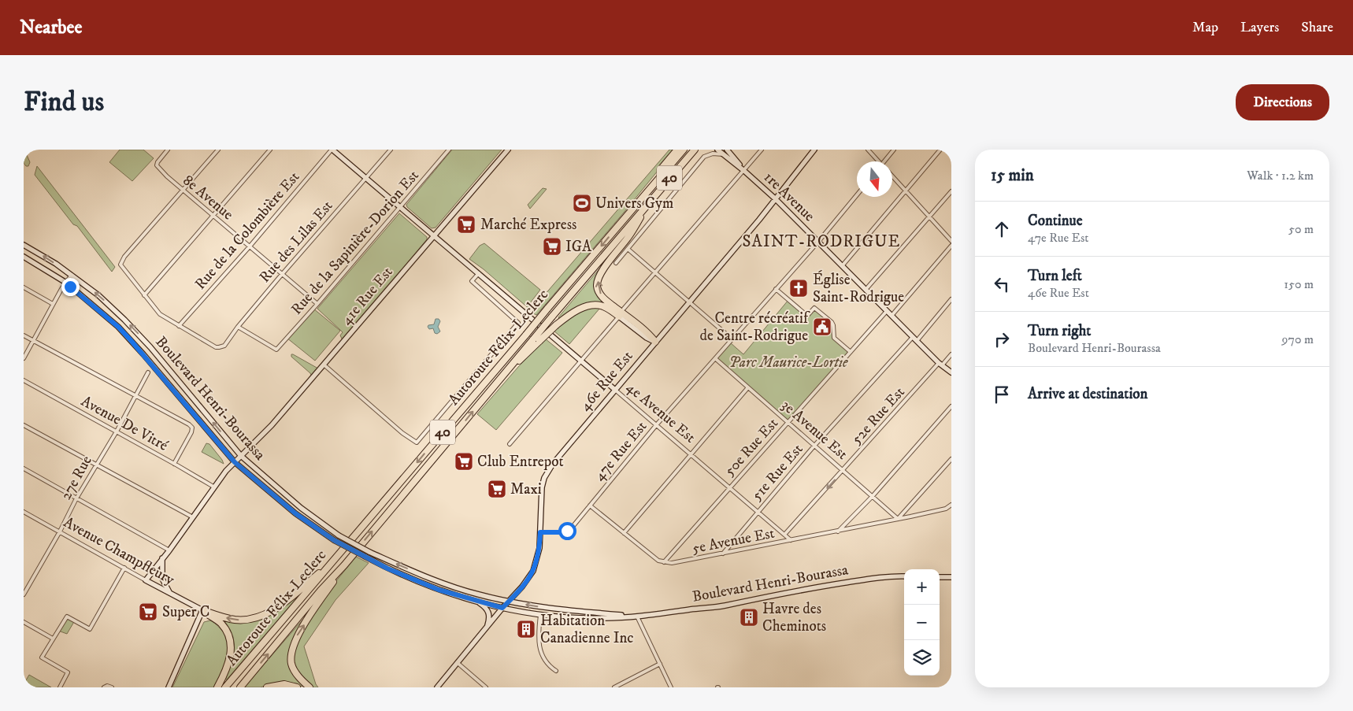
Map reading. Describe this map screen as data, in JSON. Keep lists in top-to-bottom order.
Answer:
{
  "streets": {
    "highway": ["40", "Autoroute Félix-Leclerc"],
    "street": [
      "1re Avenue",
      "8e Avenue",
      "Rue de la Colombière Est",
      "Rue des Lilas Est",
      "Rue de la Sapinière-Dorion Est",
      "41e Rue Est",
      "46e Rue Est",
      "Boulevard Henri-Bourassa",
      "4e Avenue Est",
      "52e Rue Est",
      "Avenue De Vitré",
      "3e Avenue Est",
      "50e Rue Est",
      "47e Rue Est",
      "51e Rue Est",
      "27e Rue",
      "5e Avenue Est",
      "Avenue Champfleury"
    ]
  },
  "crossings": [
    ["1re Avenue", "46e Rue Est"],
    ["1re Avenue", "52e Rue Est"],
    ["1re Avenue", "50e Rue Est"],
    ["1re Avenue", "47e Rue Est"],
    ["1re Avenue", "51e Rue Est"],
    ["8e Avenue", "Rue de la Colombière Est"],
    ["8e Avenue", "Rue des Lilas Est"],
    ["8e Avenue", "Rue de la Sapinière-Dorion Est"],
    ["Rue de la Colombière Est", "Rue des Lilas Est"],
    ["Rue de la Colombière Est", "4e Avenue Est"],
    ["Rue des Lilas Est", "Rue de la Sapinière-Dorion Est"],
    ["Rue des Lilas Est", "4e Avenue Est"],
    ["Rue de la Sapinière-Dorion Est", "4e Avenue Est"],
    ["41e Rue Est", "Boulevard Henri-Bourassa"],
    ["41e Rue Est", "4e Avenue Est"],
    ["41e Rue Est", "Avenue De Vitré"],
    ["41e Rue Est", "Avenue Champfleury"],
    ["46e Rue Est", "Boulevard Henri-Bourassa"],
    ["46e Rue Est", "4e Avenue Est"],
    ["46e Rue Est", "47e Rue Est"],
    ["4e Avenue Est", "52e Rue Est"],
    ["4e Avenue Est", "50e Rue Est"],
    ["4e Avenue Est", "47e Rue Est"],
    ["4e Avenue Est", "51e Rue Est"],
    ["4e Avenue Est", "5e Avenue Est"],
    ["52e Rue Est", "3e Avenue Est"],
    ["Avenue De Vitré", "27e Rue"],
    ["3e Avenue Est", "50e Rue Est"],
    ["3e Avenue Est", "47e Rue Est"],
    ["3e Avenue Est", "51e Rue Est"],
    ["3e Avenue Est", "5e Avenue Est"],
    ["50e Rue Est", "5e Avenue Est"],
    ["51e Rue Est", "5e Avenue Est"],
    ["27e Rue", "Avenue Champfleury"]
  ],
  "one_way": ["52e Rue Est"],
  "districts": ["SAINT-RODRIGUE"],
  "parks": ["Parc Maurice-Lortie"],
  "places": {
    "sports": ["Univers Gym"],
    "supermarket": [
      "Marché Express",
      "IGA",
      "Club Entrepot",
      "Maxi",
      "Super C"
    ],
    "church": ["Église Saint-Rodrigue"],
    "public building": ["Centre récréatif de Saint-Rodrigue"],
    "building": ["Havre des Cheminots", "Habitation Canadienne Inc"]
  },
  "north": "bottom",
  "page": {
    "header": "Nearbee",
    "nav": ["Map", "Layers", "Share"],
    "buttons": "Directions",
    "title": "Find us",
    "heading": ["15 min", "Walk · 1.2 km"],
    "list": [
      ["Continue", "47e Rue Est", "50 m"],
      ["Turn left", "46e Rue Est", "150 m"],
      ["Turn right", "Boulevard Henri-Bourassa", "970 m"],
      "Arrive at destination"
    ],
    "map_buttons": ["+", "−"]
  }
}
